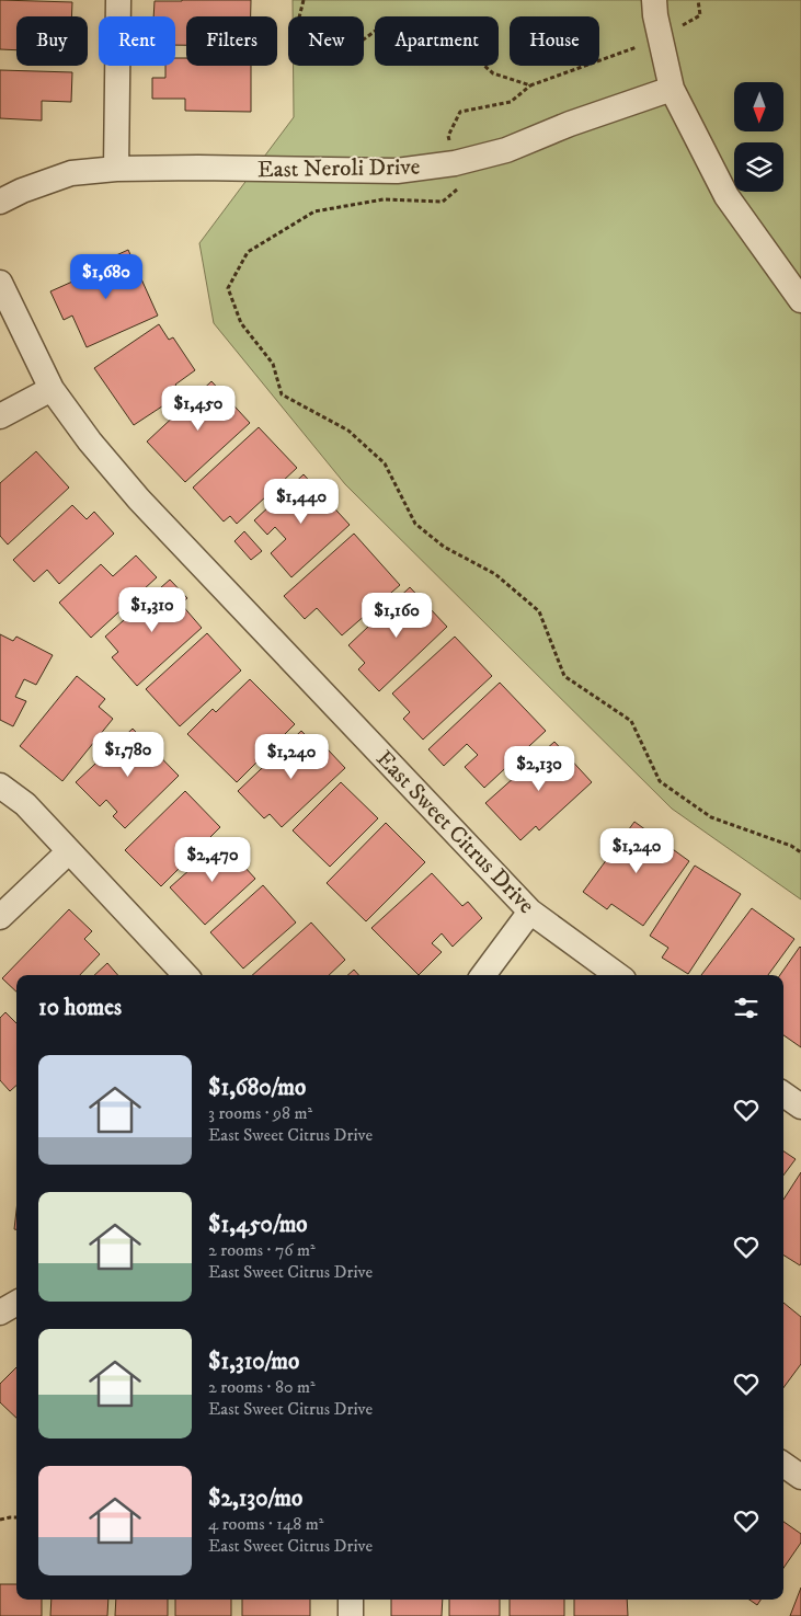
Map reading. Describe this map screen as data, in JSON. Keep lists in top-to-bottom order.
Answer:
{
  "streets": {
    "street": ["East Neroli Drive", "East Sweet Citrus Drive"]
  },
  "north": "bottom",
  "page": {
    "chip": [
      "Buy",
      "Rent",
      "Filters",
      "New",
      "Apartment",
      "House"
    ],
    "price": [
      "$1,680",
      "$1,450",
      "$1,440",
      "$1,310",
      "$1,160",
      "$1,780",
      "$1,240",
      "$2,130",
      "$1,240",
      "$2,470"
    ],
    "heading": "10 homes",
    "list": [
      {
        "name": "$1,680/mo",
        "note": "3 rooms · 98 m² · East Sweet Citrus Drive"
      },
      {
        "name": "$1,450/mo",
        "note": "2 rooms · 76 m² · East Sweet Citrus Drive"
      },
      {
        "name": "$1,310/mo",
        "note": "2 rooms · 80 m² · East Sweet Citrus Drive"
      },
      {
        "name": "$2,130/mo",
        "note": "4 rooms · 148 m² · East Sweet Citrus Drive"
      }
    ]
  }
}
